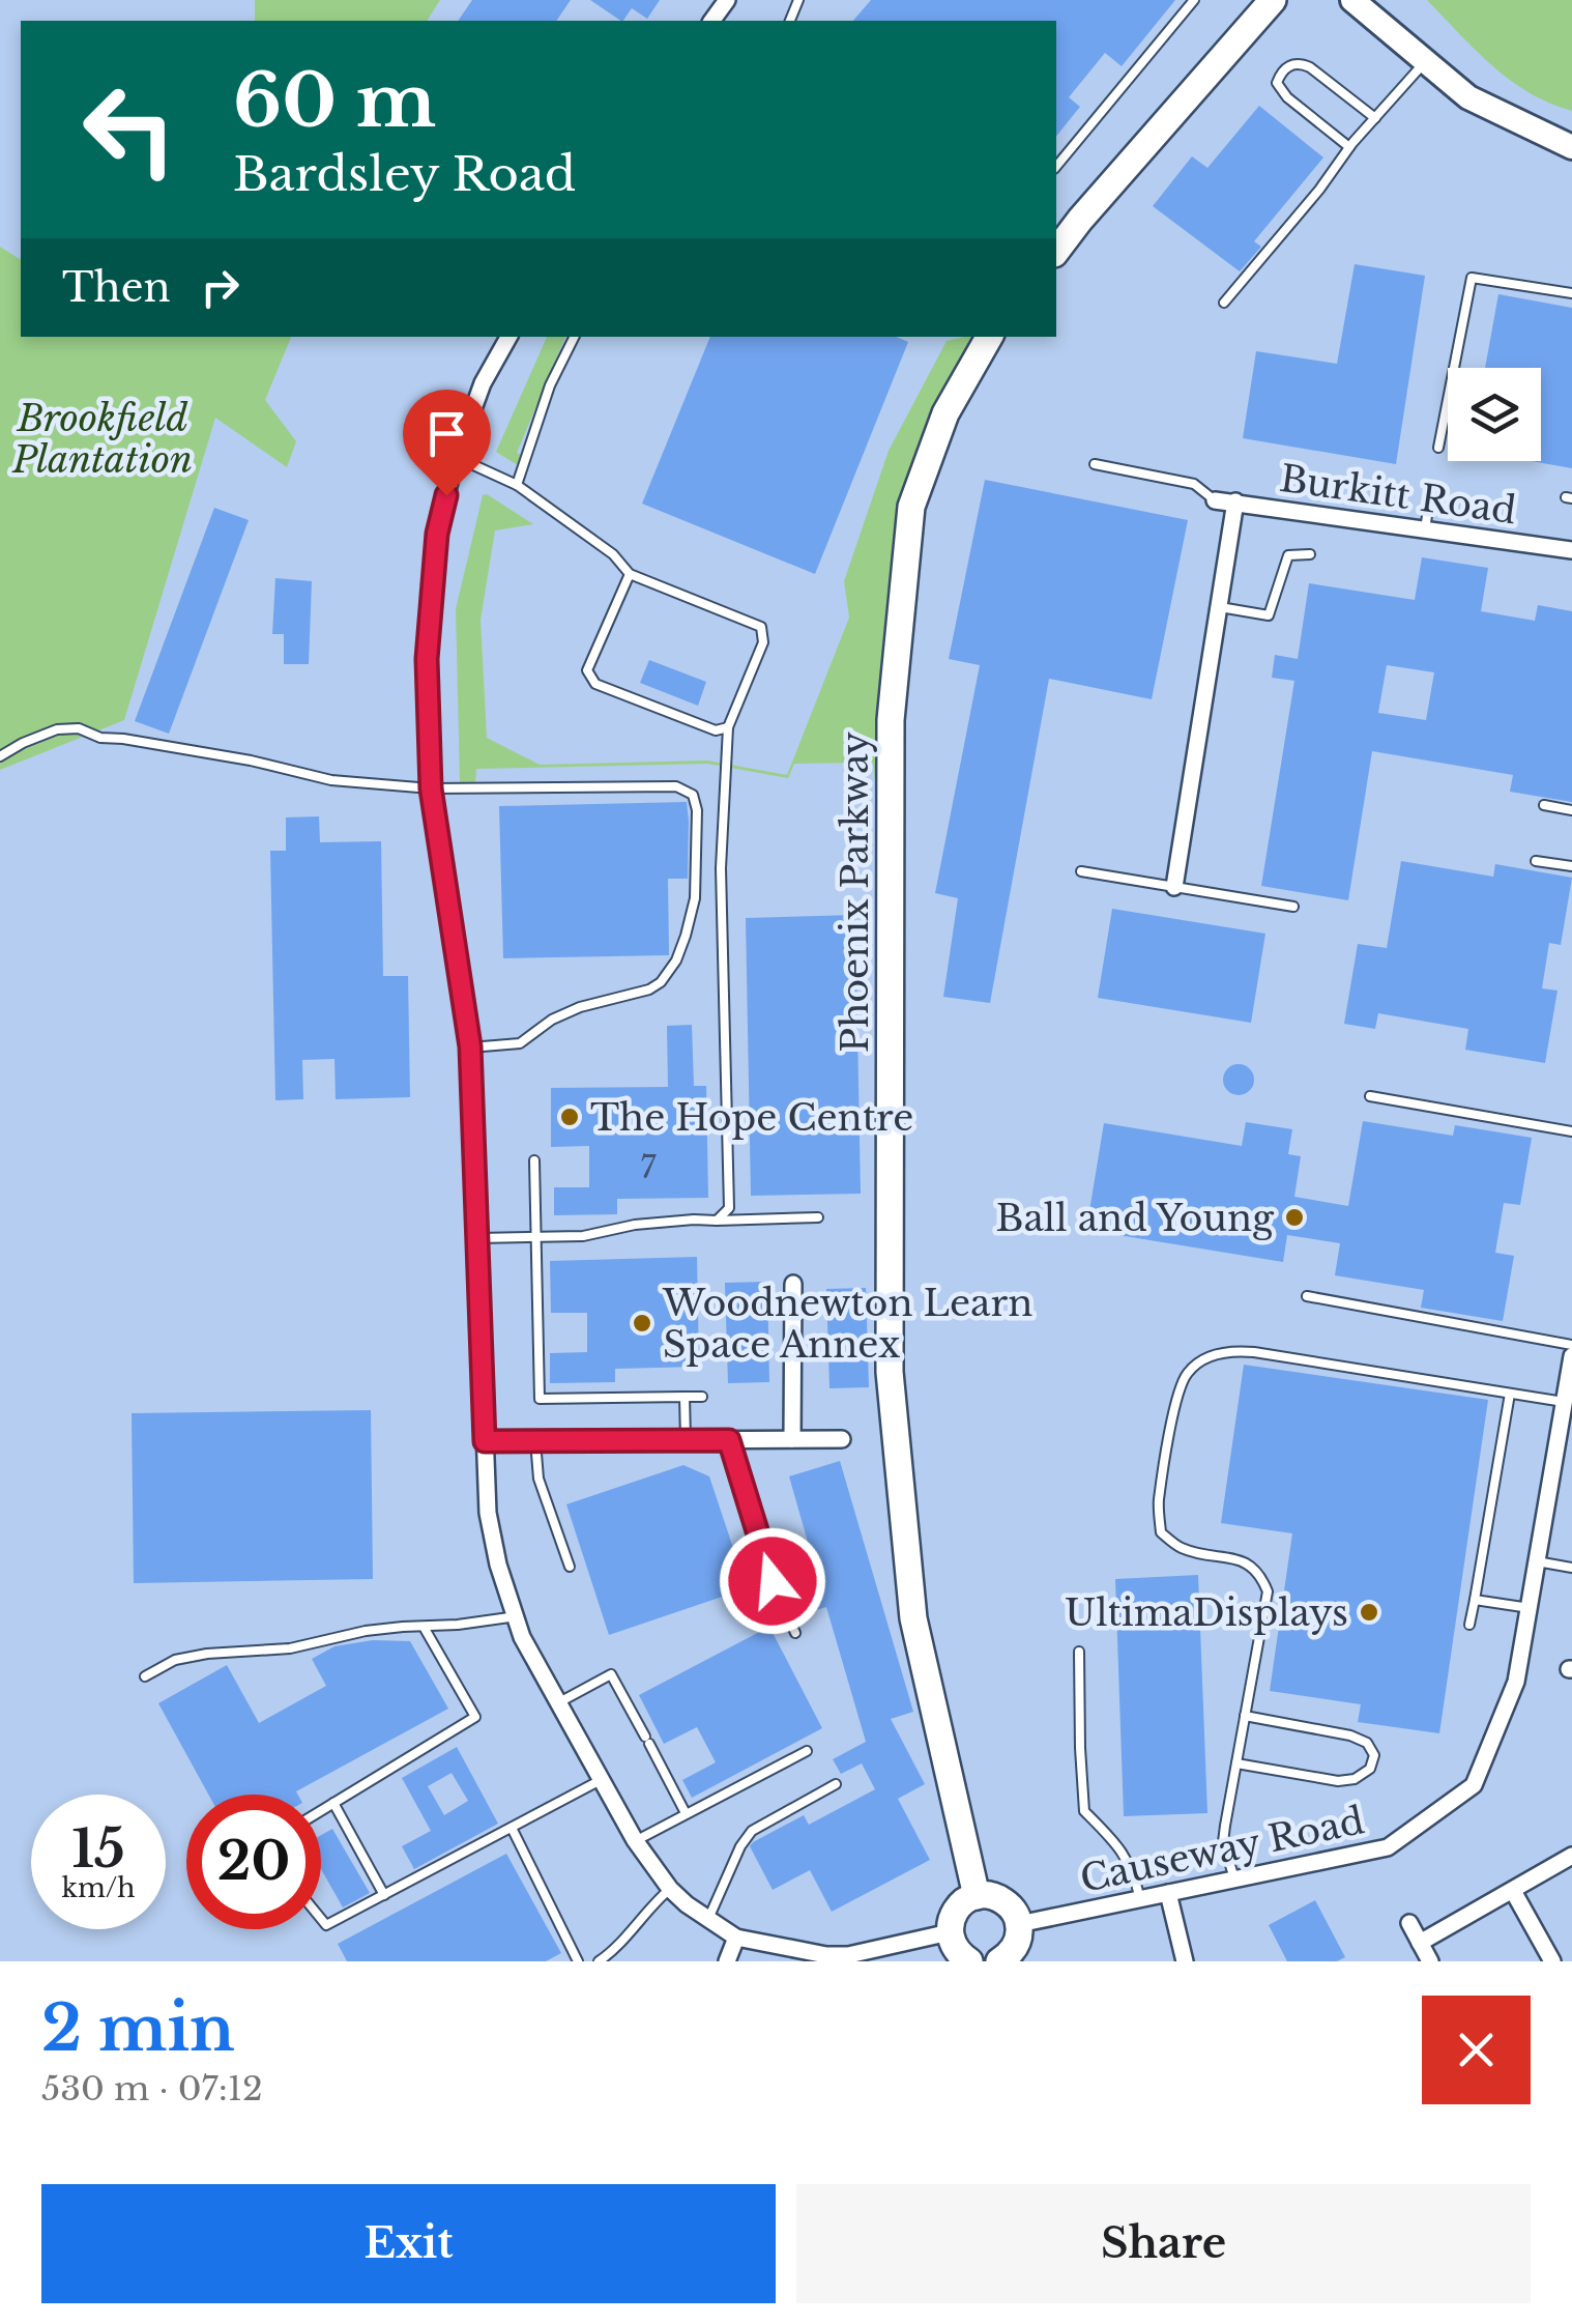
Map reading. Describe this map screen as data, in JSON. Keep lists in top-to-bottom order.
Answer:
{
  "streets": {
    "main road": ["Phoenix Parkway"],
    "street": ["Burkitt Road", "Causeway Road"]
  },
  "parks": ["Brookfield Plantation"],
  "places": [
    "The Hope Centre",
    "Ball and Young",
    "Woodnewton Learn Space Annex",
    "UltimaDisplays"
  ],
  "house_numbers": ["7"],
  "page": {
    "turn": ["60 m", "Bardsley Road"],
    "then": "Then",
    "speed": "15 km/h",
    "limit": "20",
    "heading": ["2 min", "530 m · 07:12"],
    "buttons": ["Exit", "Share"]
  }
}
